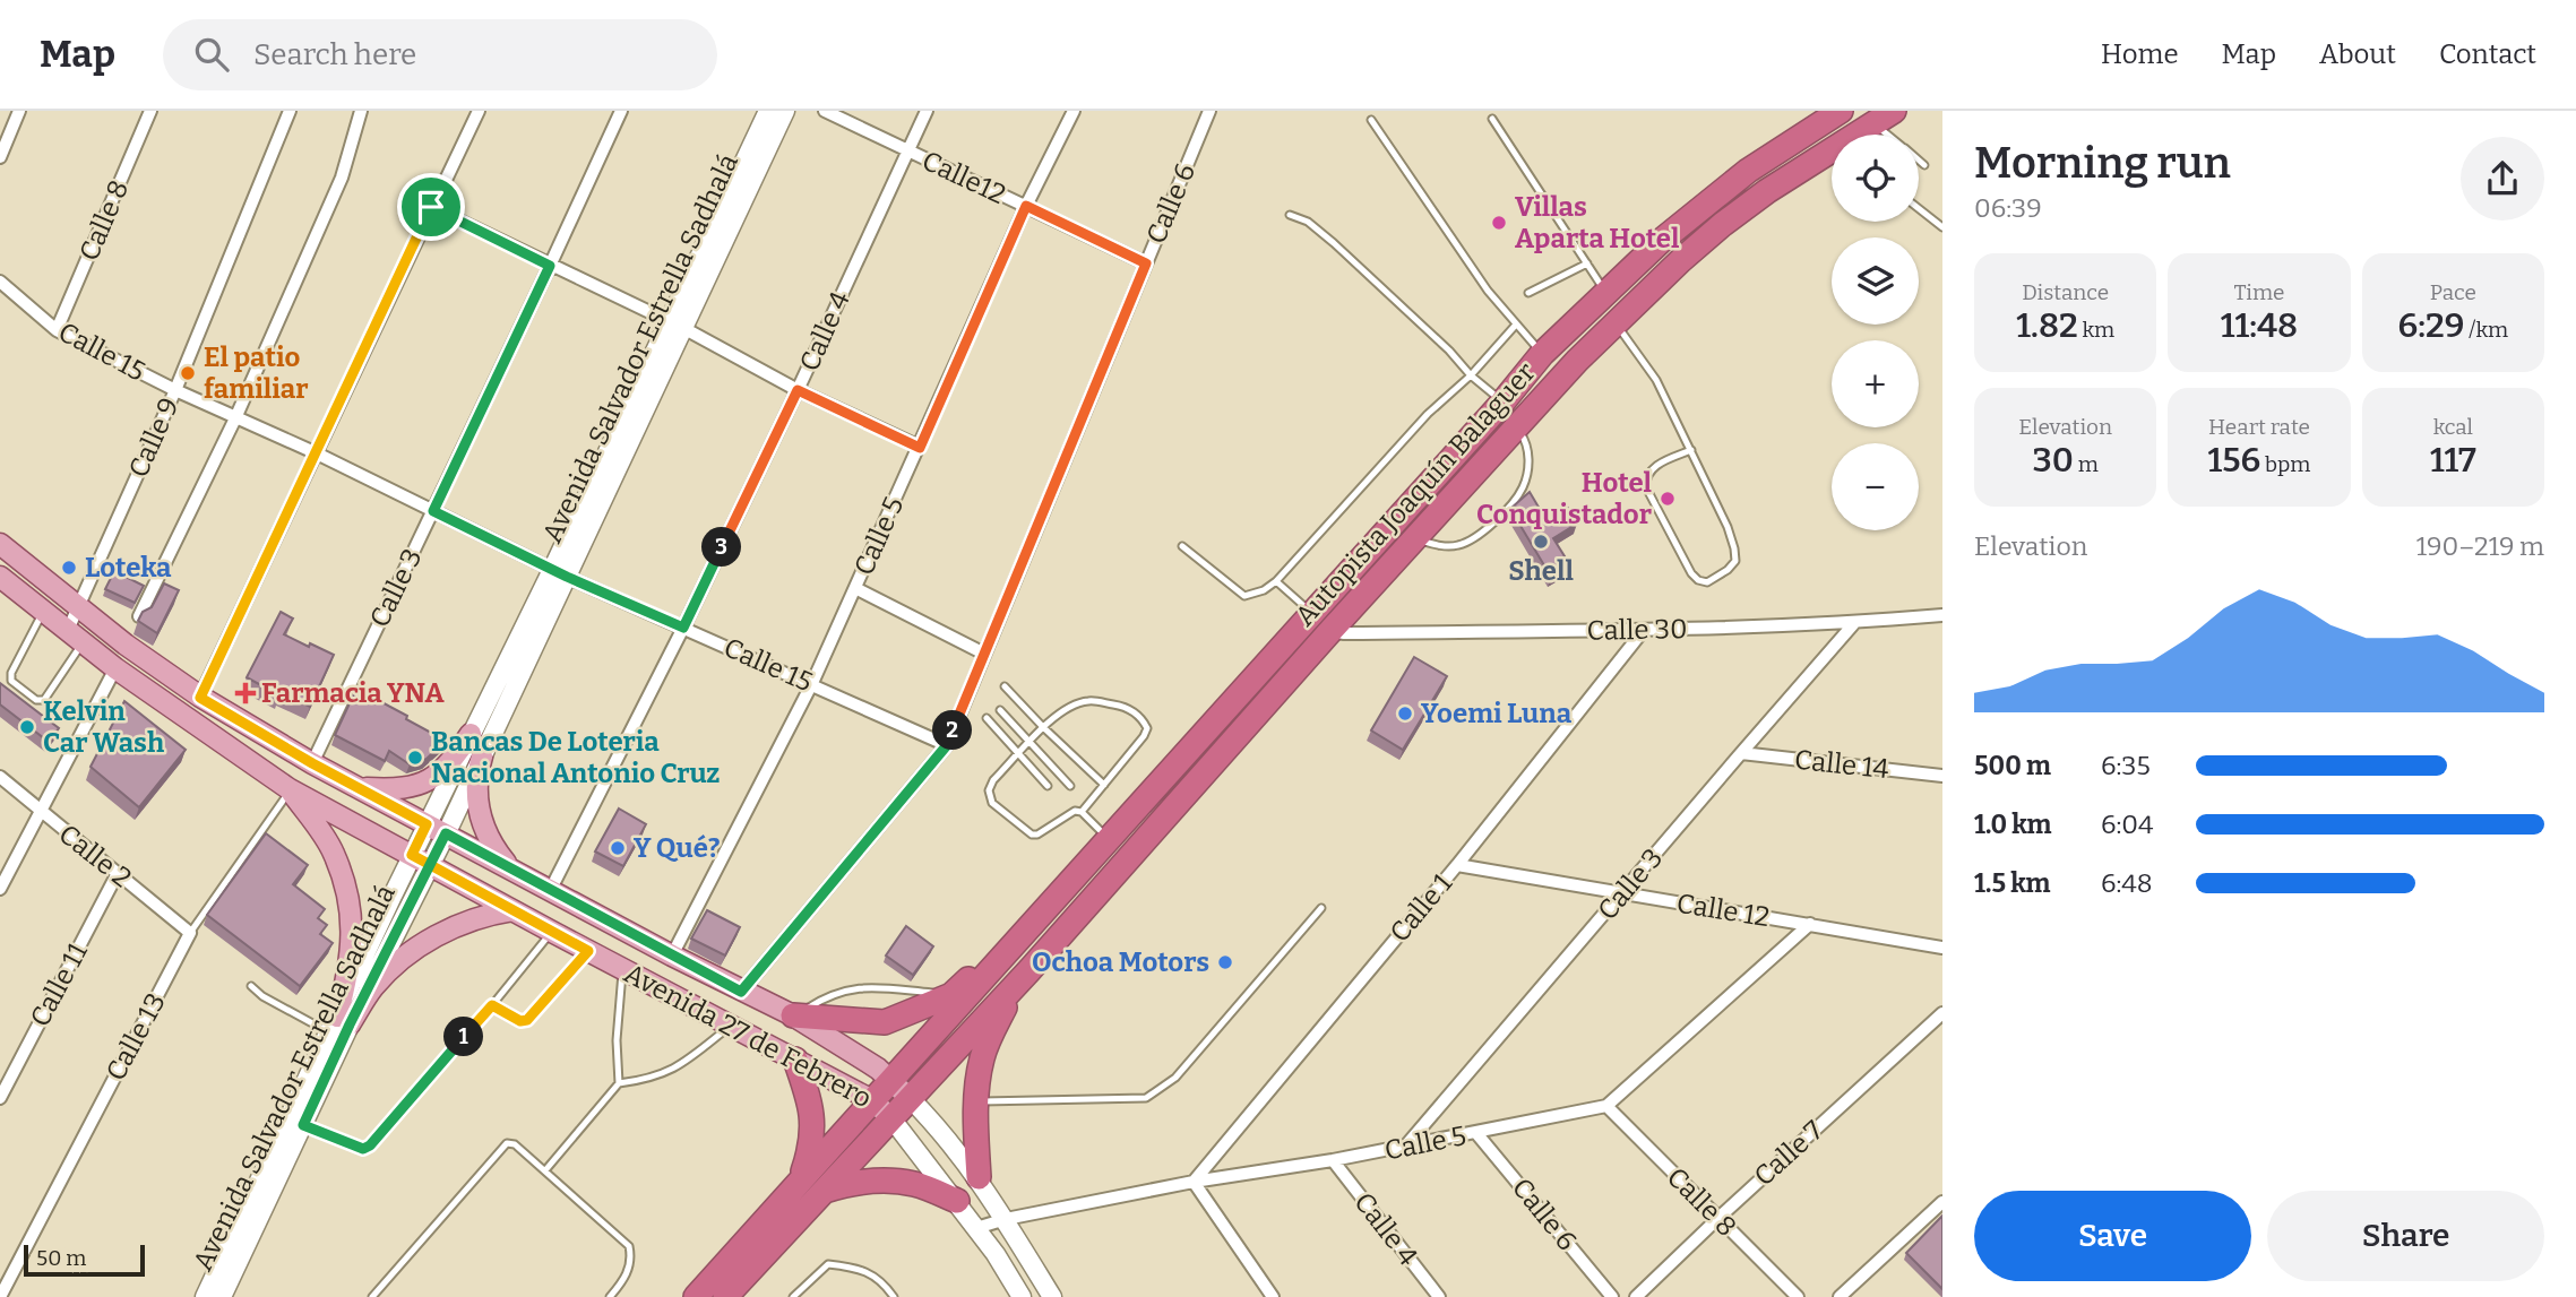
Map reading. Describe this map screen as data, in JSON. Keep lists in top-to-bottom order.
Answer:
{
  "streets": {
    "highway": ["Autopista Joaquín Balaguer"],
    "main road": ["Avenida Salvador Estrella Sadhalá", "Avenida 27 de Febrero"],
    "street": [
      "Calle12",
      "Calle 6",
      "Calle 8",
      "Calle 4",
      "Calle 15",
      "Calle 9",
      "Calle 5",
      "Calle 3",
      "Calle 30",
      "Calle 14",
      "Calle 2",
      "Calle 1",
      "Calle 12",
      "Calle 11",
      "Calle 13",
      "Calle 7"
    ]
  },
  "crossings": [
    ["Calle12", "Calle 6"],
    ["Calle12", "Calle 4"],
    ["Calle12", "Calle 5"],
    ["Calle 6", "Calle 15"],
    ["Calle 6", "Calle 5"],
    ["Calle 6", "Avenida 27 de Febrero"],
    ["Calle 8", "Calle 15"],
    ["Calle 8", "Calle 5"],
    ["Calle 8", "Calle 7"],
    ["Calle 4", "Calle 15"],
    ["Calle 4", "Calle 5"],
    ["Calle 4", "Avenida 27 de Febrero"],
    ["Avenida Salvador Estrella Sadhalá", "Calle 15"],
    ["Avenida Salvador Estrella Sadhalá", "Avenida 27 de Febrero"],
    ["Calle 15", "Calle 9"],
    ["Calle 15", "Calle 5"],
    ["Calle 15", "Calle 3"],
    ["Calle 9", "Avenida 27 de Febrero"],
    ["Autopista Joaquín Balaguer", "Calle 30"],
    ["Calle 5", "Calle 3"],
    ["Calle 5", "Calle 1"],
    ["Calle 5", "Calle 12"],
    ["Calle 5", "Avenida 27 de Febrero"],
    ["Calle 3", "Calle 30"],
    ["Calle 3", "Calle 14"],
    ["Calle 3", "Calle 12"],
    ["Calle 3", "Avenida 27 de Febrero"],
    ["Calle 30", "Calle 1"],
    ["Calle 2", "Calle 11"],
    ["Calle 2", "Calle 13"],
    ["Calle 1", "Calle 12"],
    ["Avenida 27 de Febrero", "Calle 13"]
  ],
  "places": {
    "other": [
      "Villas Aparta Hotel",
      "El patio familiar",
      "Hotel Conquistador",
      "Shell",
      "Loteka",
      "Yoemi Luna",
      "Kelvin Car Wash",
      "Bancas De Loteria Nacional Antonio Cruz",
      "Y Qué?",
      "Ochoa Motors"
    ],
    "health": ["Farmacia YNA"]
  },
  "scale_bar": "50 m",
  "page": {
    "header": "Map",
    "search": "Search here",
    "nav": [
      "Home",
      "Map",
      "About",
      "Contact"
    ],
    "heading": ["Morning run", "06:39"],
    "map_buttons": ["+", "−"],
    "stats": [
      ["Distance", "1.82 km"],
      ["Time", "11:48"],
      ["Pace", "6:29 /km"],
      ["Elevation", "30 m"],
      ["Heart rate", "156 bpm"],
      ["kcal", "117"]
    ],
    "chart": ["Elevation", "190–219 m"],
    "pins": ["3", "2", "1"],
    "list": [
      {
        "name": "500 m",
        "note": "6:35"
      },
      {
        "name": "1.0 km",
        "note": "6:04"
      },
      {
        "name": "1.5 km",
        "note": "6:48"
      }
    ],
    "buttons": ["Save", "Share"],
    "scale": "50 m"
  }
}
